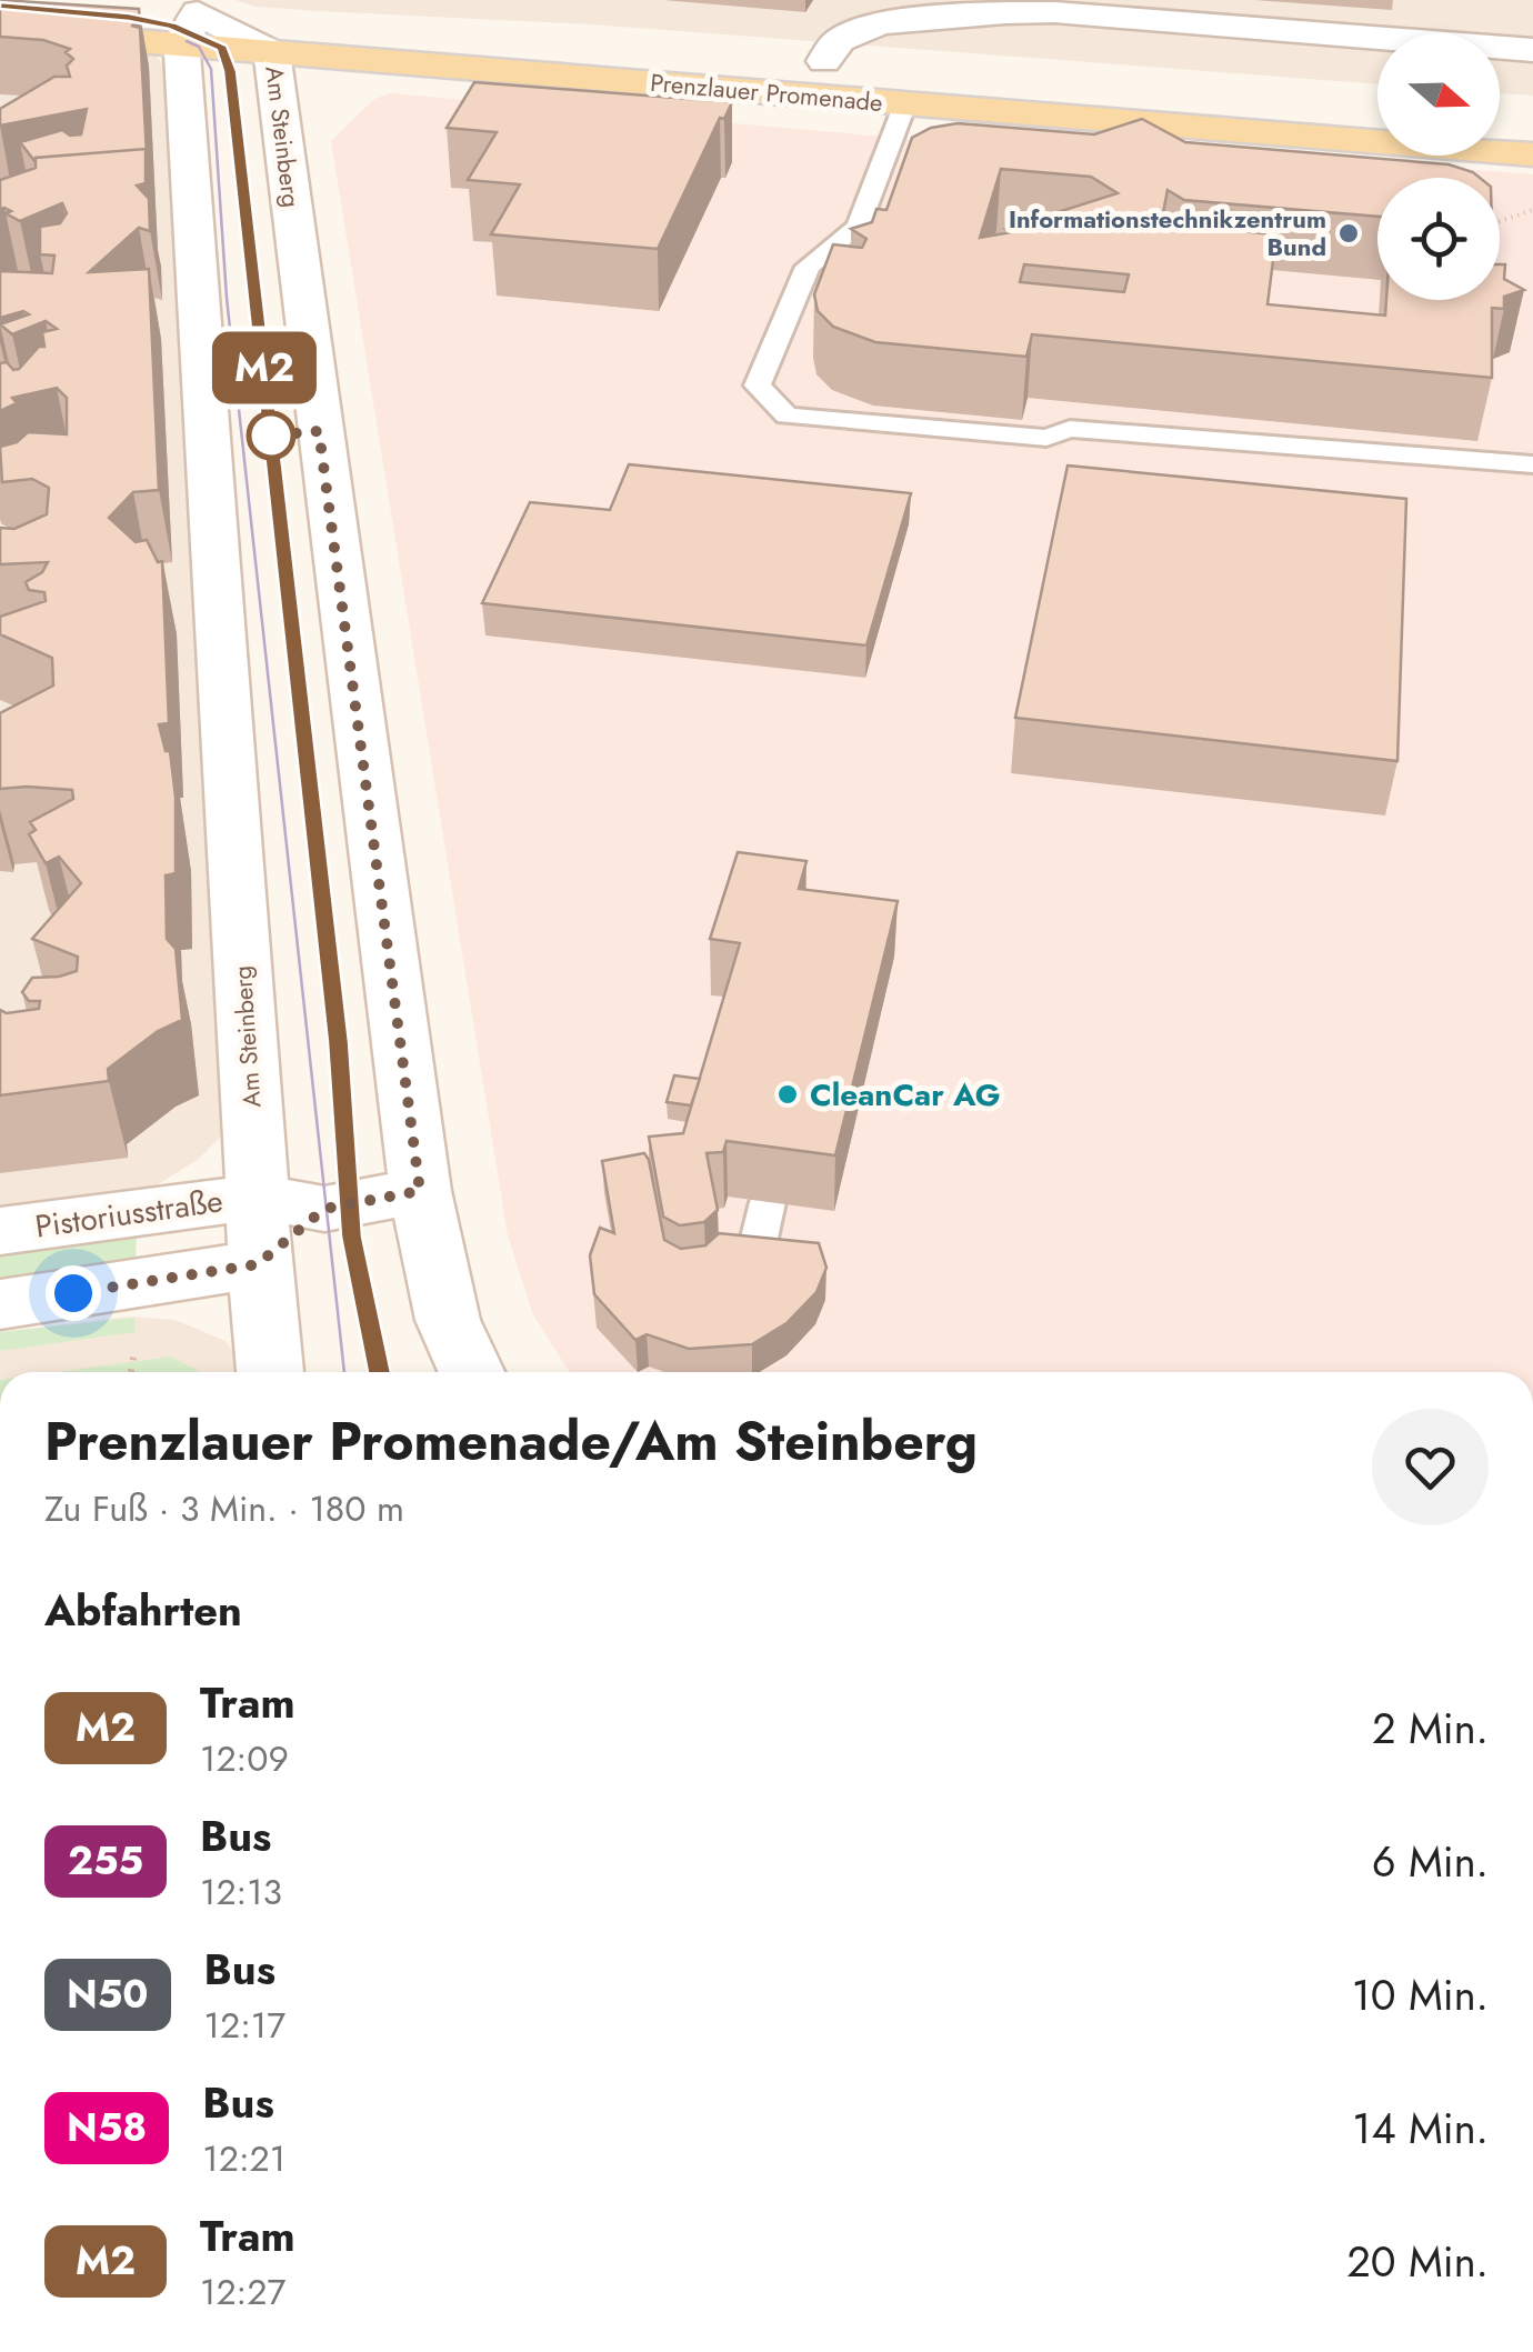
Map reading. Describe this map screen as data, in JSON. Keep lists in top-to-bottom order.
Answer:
{
  "streets": {
    "main road": ["Prenzlauer Promenade", "Am Steinberg", "Pistoriusstraße"]
  },
  "crossings": [
    ["Prenzlauer Promenade", "Am Steinberg"],
    ["Am Steinberg", "Pistoriusstraße"]
  ],
  "places": ["Informationstechnikzentrum Bund", "CleanCar AG"],
  "lines": ["tram line M2"],
  "north": "right",
  "page": {
    "on_map": "M2",
    "heading": [
      ["Prenzlauer Promenade/Am Steinberg", "Zu Fuß · 3 Min. · 180 m"],
      "Abfahrten"
    ],
    "list": [
      {
        "mark": "M2",
        "name": "Tram",
        "note": "12:09",
        "value": "2 Min."
      },
      {
        "mark": "255",
        "name": "Bus",
        "note": "12:13",
        "value": "6 Min."
      },
      {
        "mark": "N50",
        "name": "Bus",
        "note": "12:17",
        "value": "10 Min."
      },
      {
        "mark": "N58",
        "name": "Bus",
        "note": "12:21",
        "value": "14 Min."
      },
      {
        "mark": "M2",
        "name": "Tram",
        "note": "12:27",
        "value": "20 Min."
      }
    ]
  }
}
